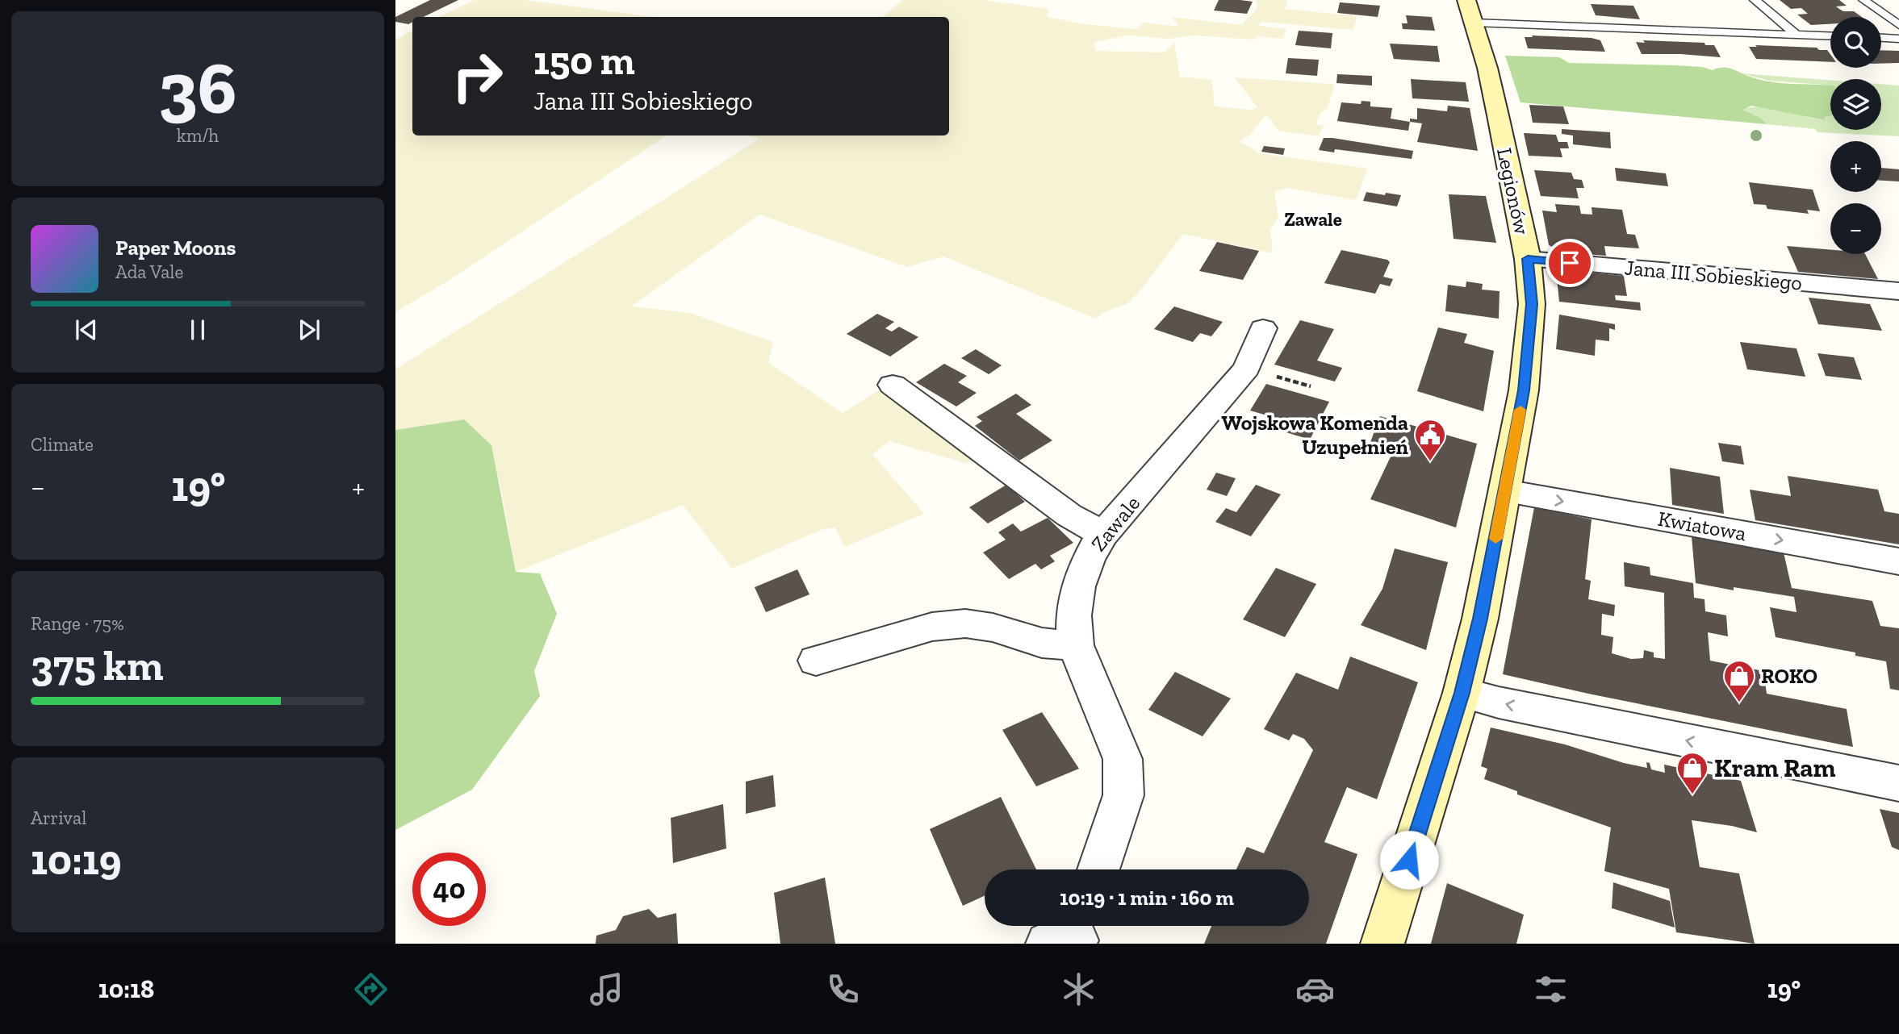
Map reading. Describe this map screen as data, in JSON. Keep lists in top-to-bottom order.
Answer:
{
  "streets": {
    "street": [
      "Legionów",
      "Jana III Sobieskiego",
      "Zawale",
      "Kwiatowa"
    ]
  },
  "crossings": [
    ["Legionów", "Jana III Sobieskiego"],
    ["Legionów", "Kwiatowa"]
  ],
  "districts": ["Zawale"],
  "places": {
    "public building": ["Wojskowa Komenda Uzupełnień"],
    "shop": ["ROKO", "Kram Ram"]
  },
  "page": {
    "tile": [
      ["36", "km/h"],
      "Climate",
      ["Range · 75%", "375 km"],
      ["Arrival", "10:19"]
    ],
    "map_buttons": ["+", "−"],
    "turn": ["150 m", "Jana III Sobieskiego"],
    "song": ["Paper Moons", "Ada Vale"],
    "heat": ["−", "19°", "+"],
    "limit": "40",
    "trip": "10:19 · 1 min · 160 m",
    "tabs": ["10:18", "19°"]
  }
}
